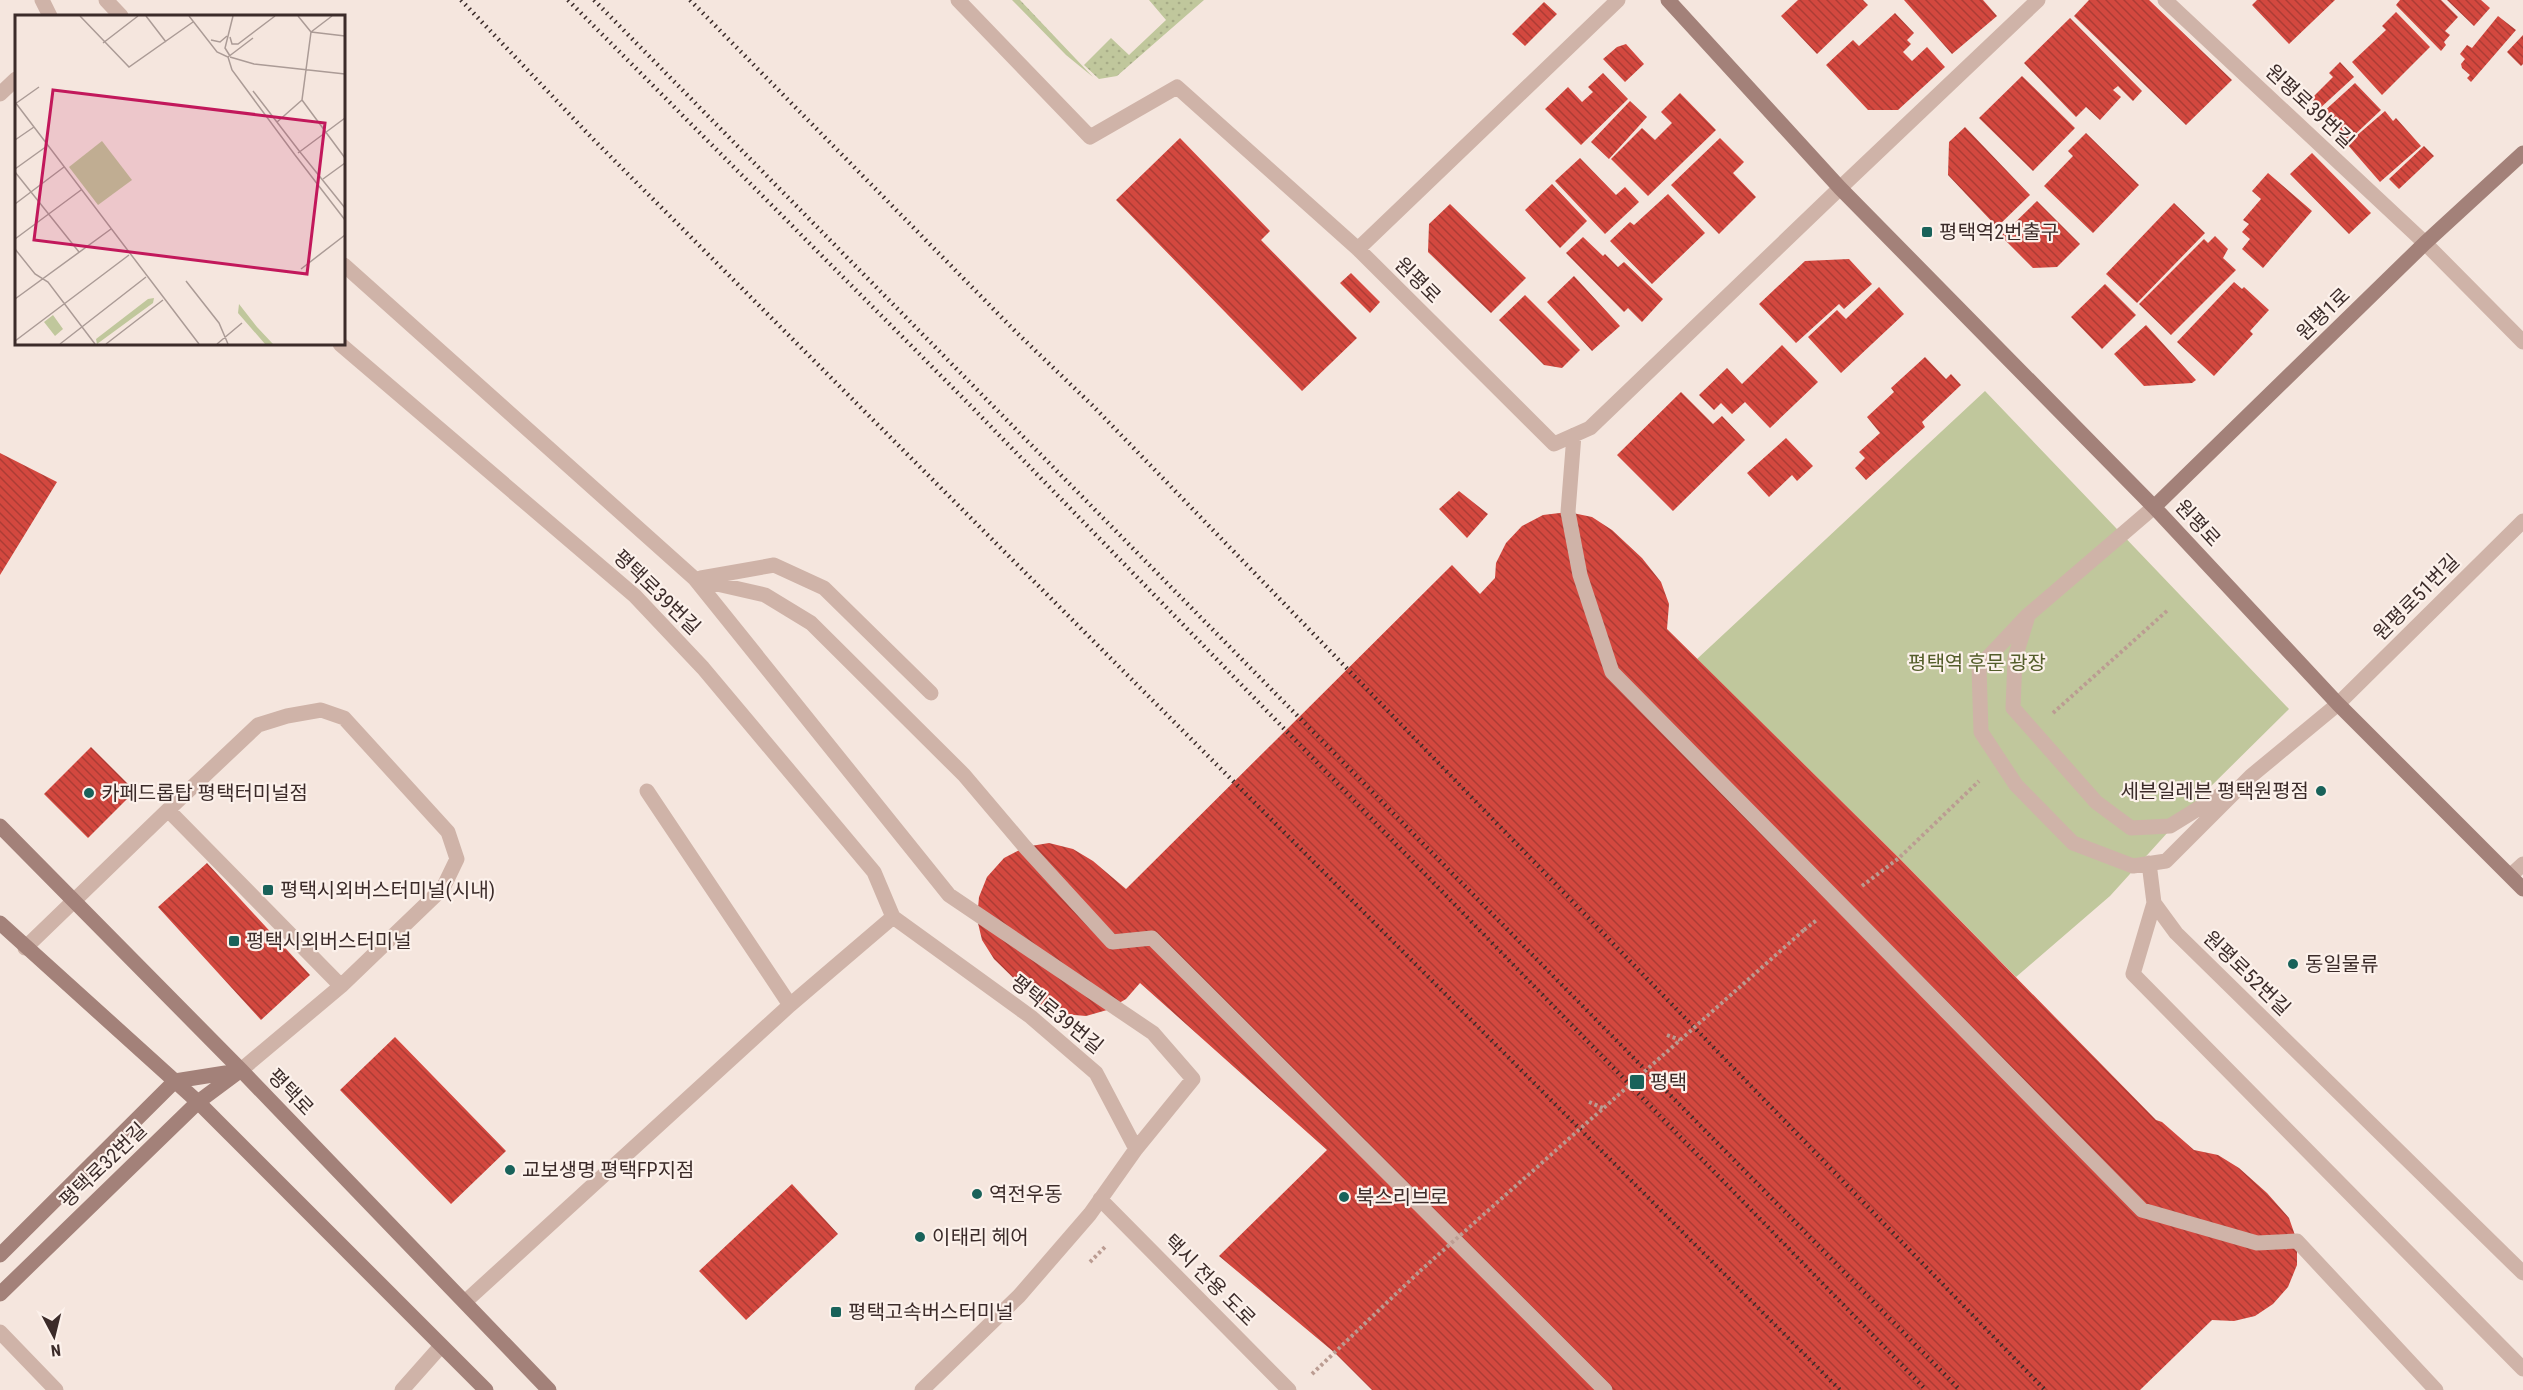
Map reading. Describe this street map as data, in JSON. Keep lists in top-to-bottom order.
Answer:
{
  "streets": {
    "street": [
      "원평로39번길",
      "원평로",
      "원평1로",
      "평택로39번길",
      "원평로51번길",
      "원평로52번길",
      "평택로",
      "평택로32번길",
      "택시 전용 도로"
    ]
  },
  "crossings": [
    ["원평로39번길", "원평1로"],
    ["원평로", "원평1로"],
    ["원평로", "원평로51번길"],
    ["평택로", "평택로32번길"]
  ],
  "parks": ["평택역 후문 광장"],
  "places": {
    "transit": [
      "평택역2번출구",
      "평택시외버스터미널(시내)",
      "평택시외버스터미널",
      "평택",
      "평택고속버스터미널"
    ],
    "other": [
      "세븐일레븐 평택원평점",
      "카페드롭탑 평택터미널점",
      "동일물류",
      "교보생명 평택FP지점",
      "역전우동",
      "북스리브로",
      "이태리 헤어"
    ]
  },
  "north": "bottom"
}
